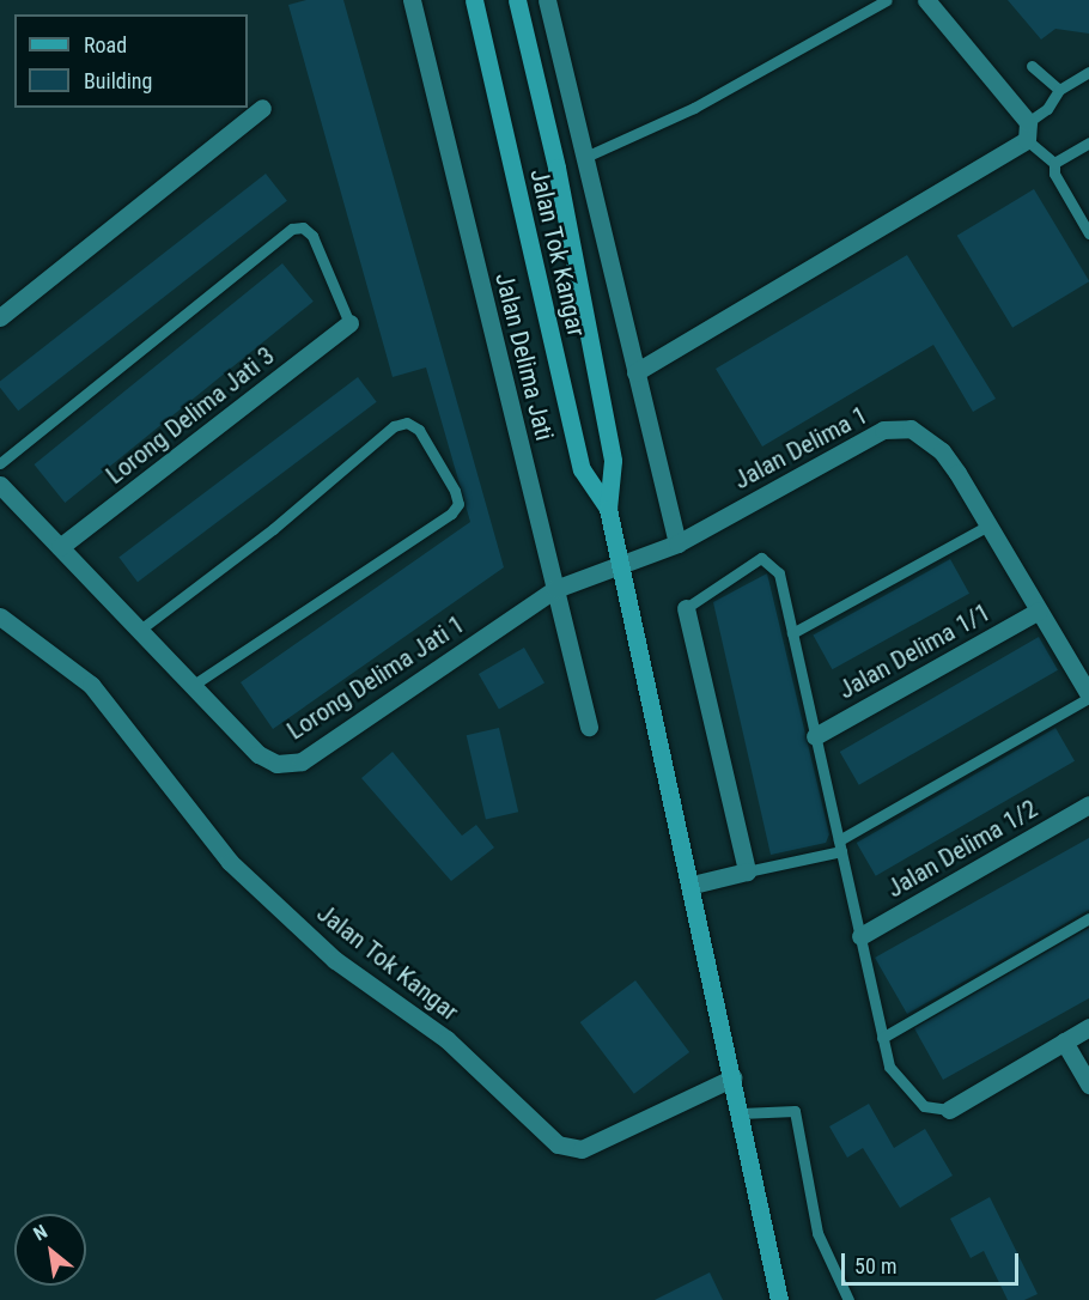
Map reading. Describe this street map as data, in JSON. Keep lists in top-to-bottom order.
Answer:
{
  "streets": {
    "main road": ["Jalan Tok Kangar"],
    "street": [
      "Jalan Delima Jati",
      "Lorong Delima Jati 3",
      "Jalan Delima 1",
      "Jalan Delima 1/1",
      "Lorong Delima Jati 1",
      "Jalan Delima 1/2"
    ]
  },
  "crossings": [
    ["Jalan Tok Kangar", "Jalan Delima 1"],
    ["Jalan Tok Kangar", "Lorong Delima Jati 1"],
    ["Jalan Delima Jati", "Lorong Delima Jati 1"],
    ["Lorong Delima Jati 3", "Lorong Delima Jati 1"],
    ["Jalan Delima 1", "Jalan Delima 1/1"],
    ["Jalan Delima 1", "Lorong Delima Jati 1"]
  ],
  "legend": ["Road", "Building"],
  "scale_bar": "50 m",
  "north": "top left"
}
